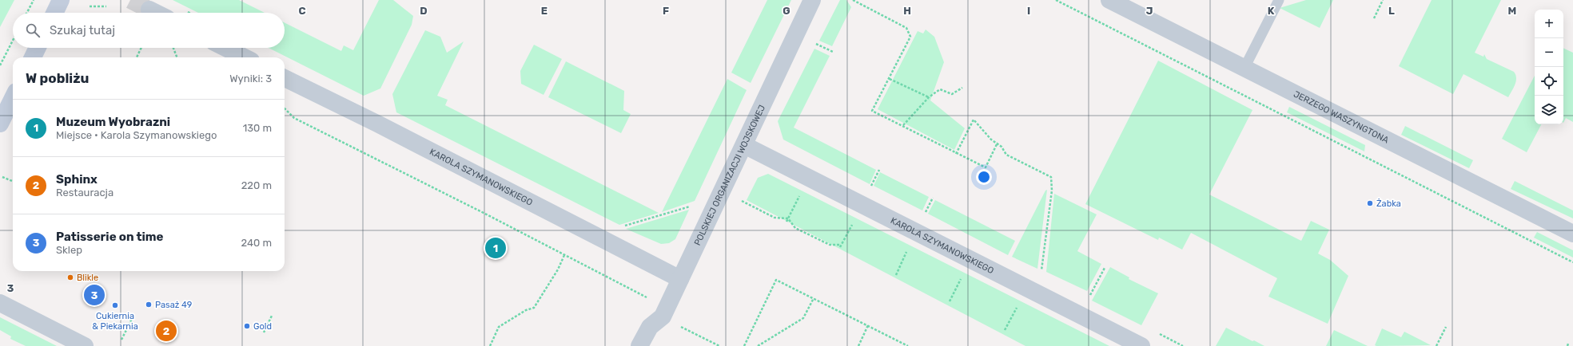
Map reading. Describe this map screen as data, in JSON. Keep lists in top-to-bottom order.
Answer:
{
  "streets": {
    "street": ["JERZEGO WASZYNGTONA", "POLSKIEJ ORGANIZACJI WOJSKOWEJ", "KAROLA SZYMANOWSKIEGO"]
  },
  "crossings": [
    ["POLSKIEJ ORGANIZACJI WOJSKOWEJ", "KAROLA SZYMANOWSKIEGO"]
  ],
  "places": [
    "Żabka",
    "Blikle",
    "Pasaż 49",
    "Cukiernia & Piekarnia",
    "Gold"
  ],
  "page": {
    "map_buttons": ["+", "−"],
    "search": "Szukaj tutaj",
    "heading": ["W pobliżu", "Wyniki: 3"],
    "list": [
      {
        "mark": "1",
        "name": "Muzeum Wyobrazni",
        "note": "Miejsce · Karola Szymanowskiego",
        "value": "130 m"
      },
      {
        "mark": "2",
        "name": "Sphinx",
        "note": "Restauracja",
        "value": "220 m"
      },
      {
        "mark": "3",
        "name": "Patisserie on time",
        "note": "Sklep",
        "value": "240 m"
      }
    ],
    "pins": ["1", "3", "2"]
  },
  "grid": {
    "columns": [
      "C",
      "D",
      "E",
      "F",
      "G",
      "H",
      "I",
      "J",
      "K",
      "L",
      "M"
    ],
    "rows": ["3"]
  }
}
